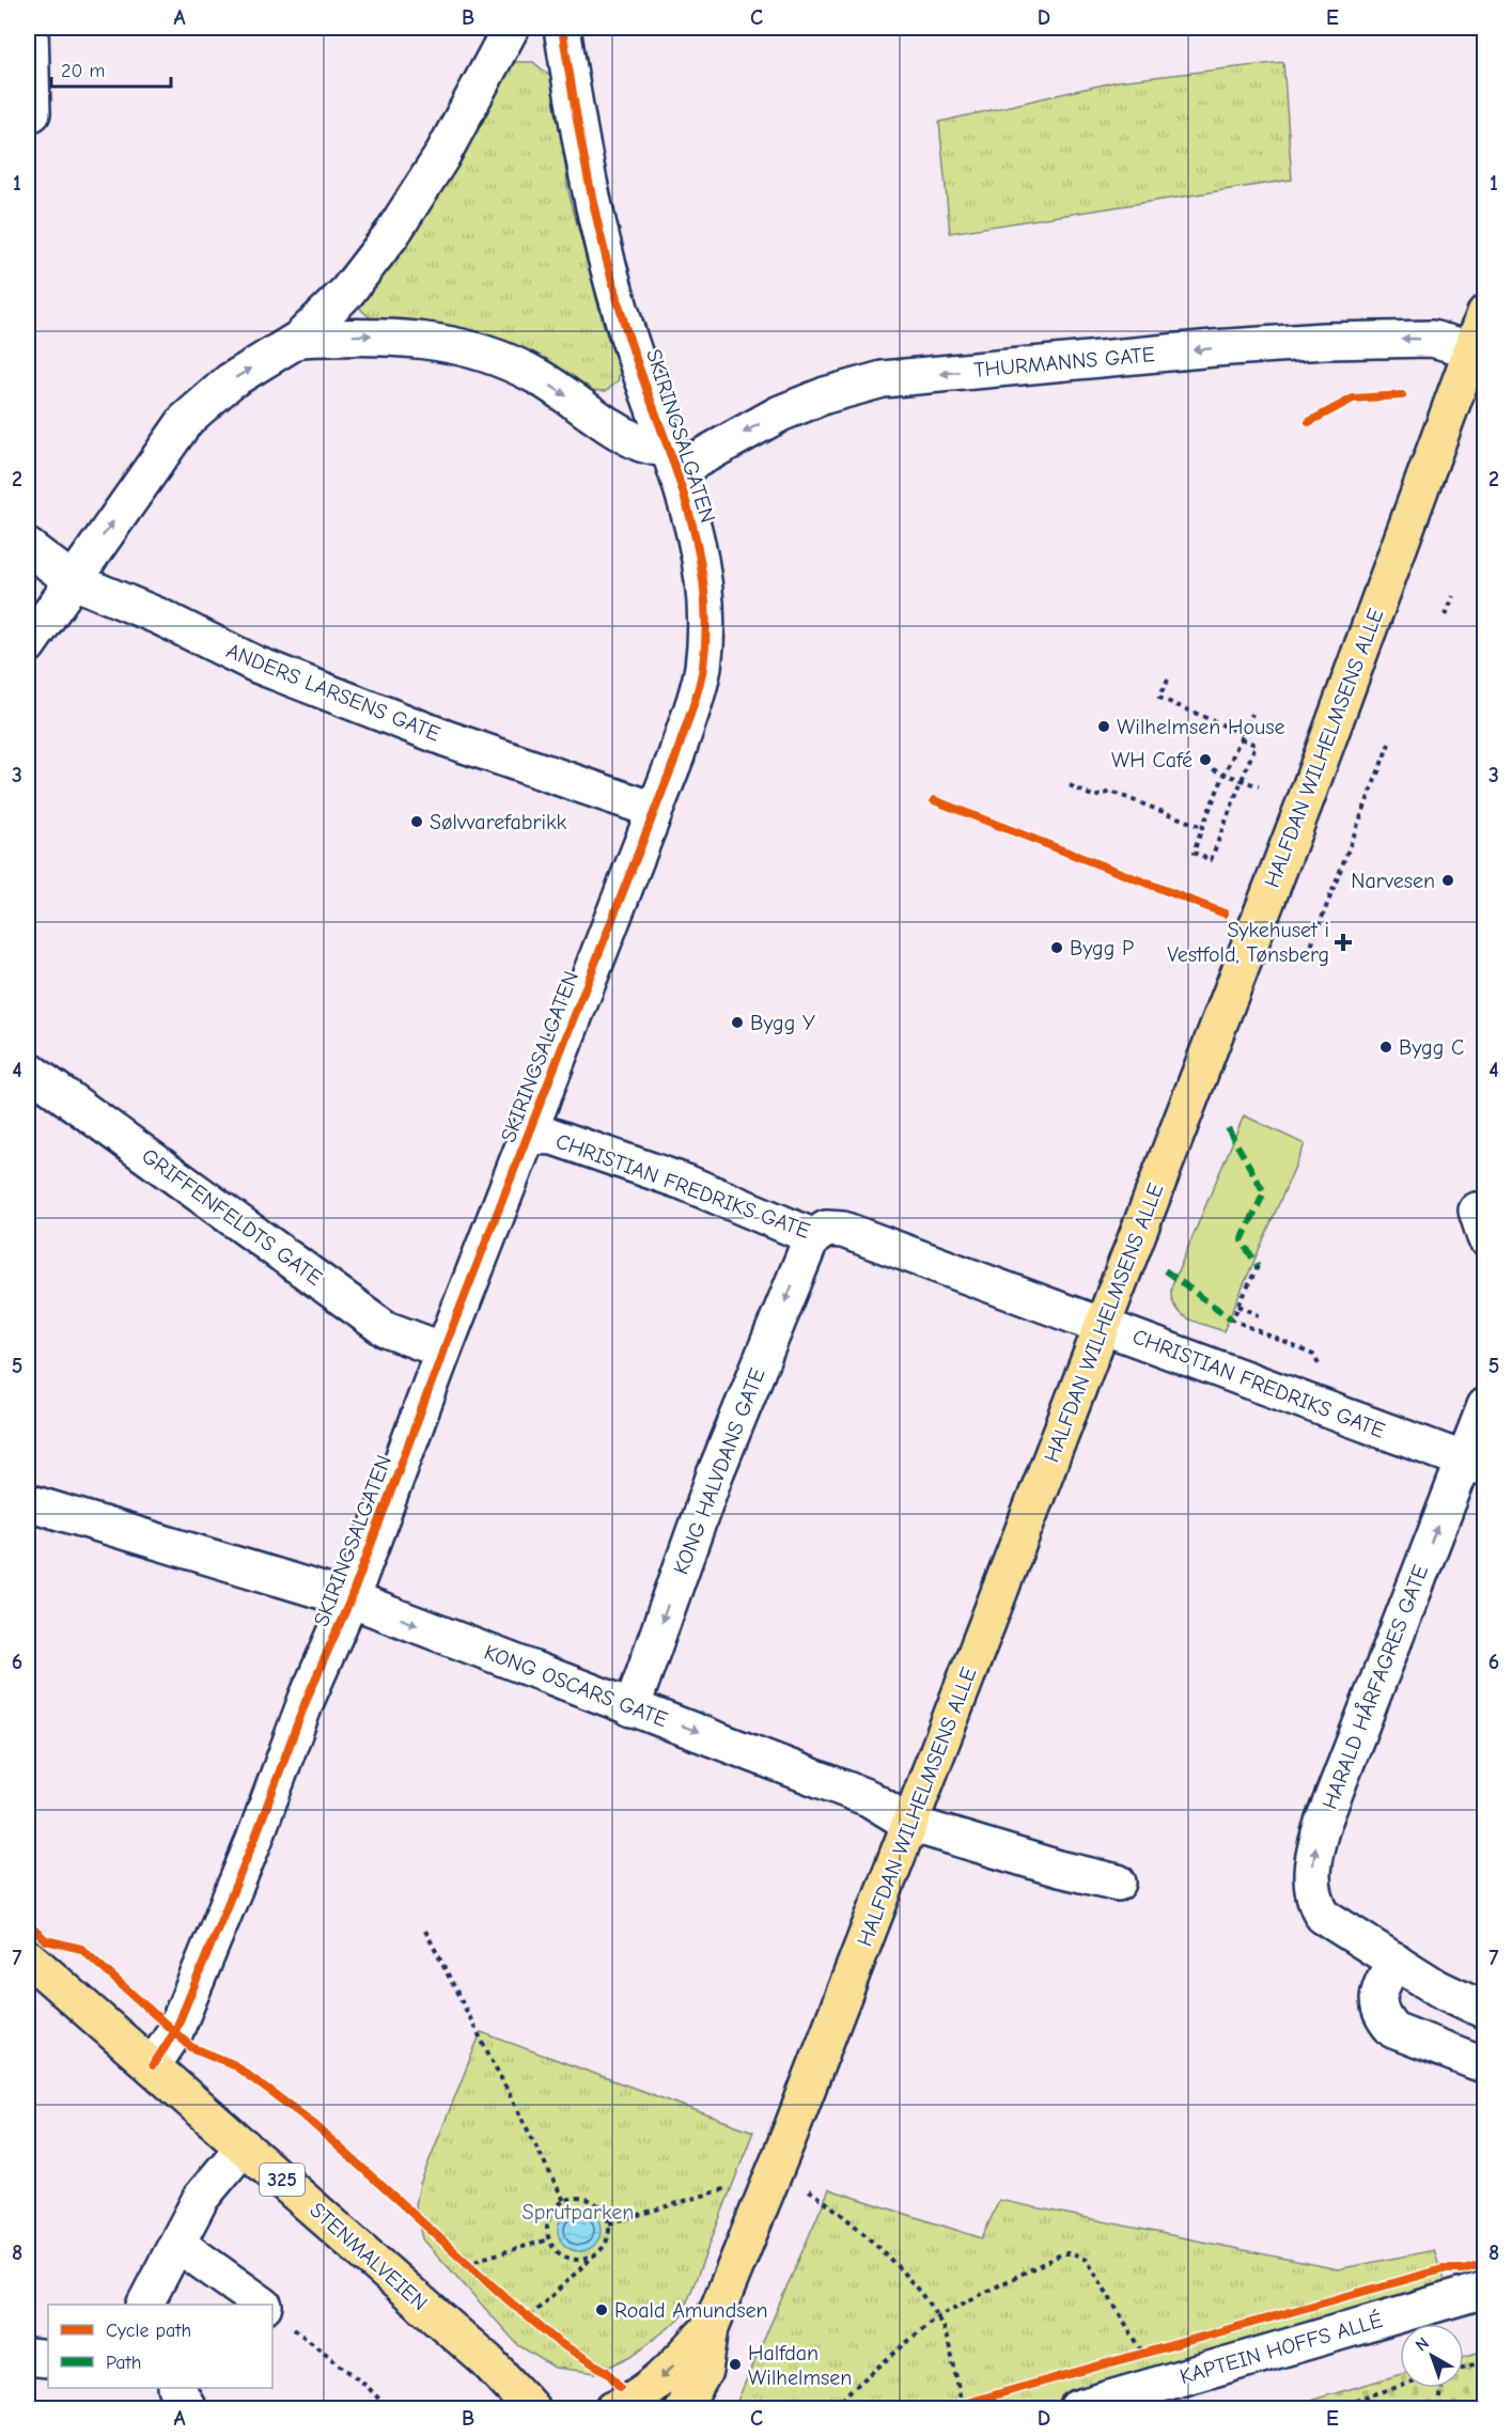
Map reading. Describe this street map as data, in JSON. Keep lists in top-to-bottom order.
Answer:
{
  "streets": {
    "main road": ["HALFDAN WILHELMSENS ALLE", "325", "STENMALVEIEN"],
    "street": [
      "THURMANNS GATE",
      "SKIRINGSALGATEN",
      "ANDERS LARSENS GATE",
      "CHRISTIAN FREDRIKS GATE",
      "GRIFFENFELDTS GATE",
      "KONG HALVDANS GATE",
      "KONG OSCARS GATE",
      "HARALD HÅRFAGRES GATE",
      "KAPTEIN HOFFS ALLÉ"
    ]
  },
  "crossings": [
    ["THURMANNS GATE", "SKIRINGSALGATEN"],
    ["THURMANNS GATE", "HALFDAN WILHELMSENS ALLE"],
    ["SKIRINGSALGATEN", "ANDERS LARSENS GATE"],
    ["SKIRINGSALGATEN", "CHRISTIAN FREDRIKS GATE"],
    ["SKIRINGSALGATEN", "GRIFFENFELDTS GATE"],
    ["SKIRINGSALGATEN", "KONG OSCARS GATE"],
    ["SKIRINGSALGATEN", "STENMALVEIEN"],
    ["HALFDAN WILHELMSENS ALLE", "CHRISTIAN FREDRIKS GATE"],
    ["HALFDAN WILHELMSENS ALLE", "KONG OSCARS GATE"],
    ["CHRISTIAN FREDRIKS GATE", "KONG HALVDANS GATE"],
    ["CHRISTIAN FREDRIKS GATE", "HARALD HÅRFAGRES GATE"],
    ["KONG HALVDANS GATE", "KONG OSCARS GATE"]
  ],
  "one_way": [
    "THURMANNS GATE",
    "KONG HALVDANS GATE",
    "KONG OSCARS GATE",
    "HARALD HÅRFAGRES GATE"
  ],
  "parks": ["Sprutparken"],
  "places": {
    "other": [
      "Wilhelmsen House",
      "WH Café",
      "Sølvvarefabrikk",
      "Narvesen",
      "Bygg P",
      "Bygg Y",
      "Bygg C",
      "Roald Amundsen",
      "Halfdan Wilhelmsen"
    ],
    "health": ["Sykehuset i Vestfold, Tønsberg"]
  },
  "legend": ["Cycle path", "Path"],
  "scale_bar": "20 m",
  "north": "top left",
  "grid": {
    "columns": [
      "A",
      "B",
      "C",
      "D",
      "E"
    ],
    "rows": [
      "1",
      "2",
      "3",
      "4",
      "5",
      "6",
      "7",
      "8"
    ]
  }
}
